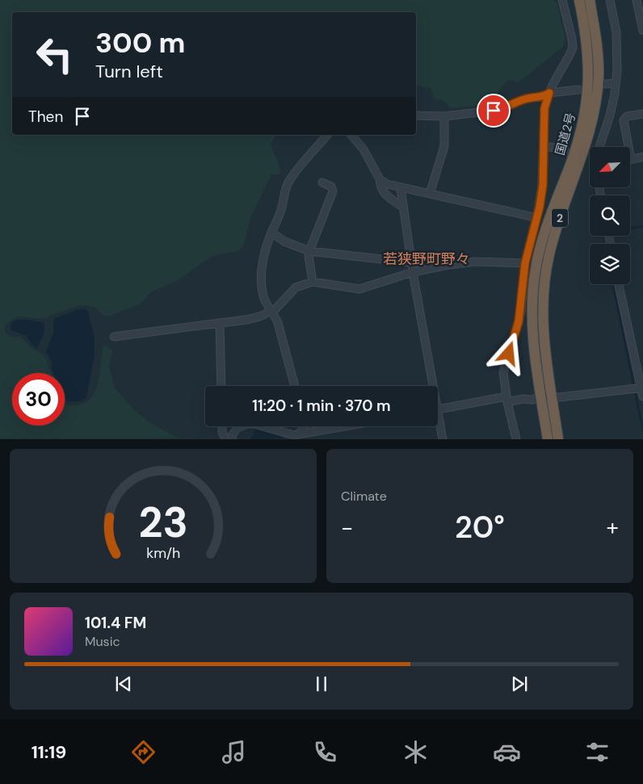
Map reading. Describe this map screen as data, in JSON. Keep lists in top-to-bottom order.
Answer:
{
  "streets": {
    "highway": ["国道2号", "2"]
  },
  "districts": ["若狭野町野々"],
  "north": "bottom left",
  "page": {
    "turn": ["300 m", "Turn left"],
    "then": "Then",
    "limit": "30",
    "trip": "11:20 · 1 min · 370 m",
    "tile": "Climate",
    "heat": ["−", "20°", "+"],
    "song": ["101.4 FM", "Music"],
    "tabs": "11:19",
    "gauge": ["23", "km/h"]
  }
}
